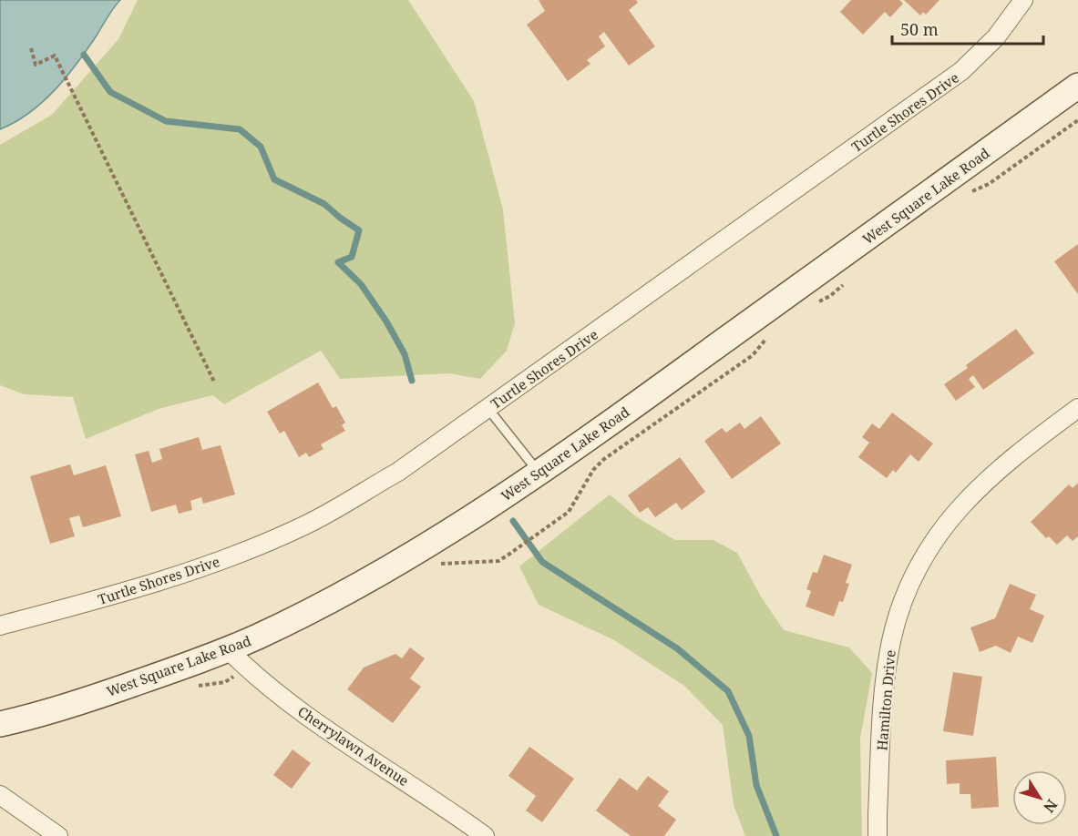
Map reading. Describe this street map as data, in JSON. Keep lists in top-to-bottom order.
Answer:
{
  "streets": {
    "street": [
      "Turtle Shores Drive",
      "West Square Lake Road",
      "Hamilton Drive",
      "Cherrylawn Avenue"
    ]
  },
  "crossings": [
    ["West Square Lake Road", "Cherrylawn Avenue"]
  ],
  "scale_bar": "50 m",
  "north": "bottom right"
}
